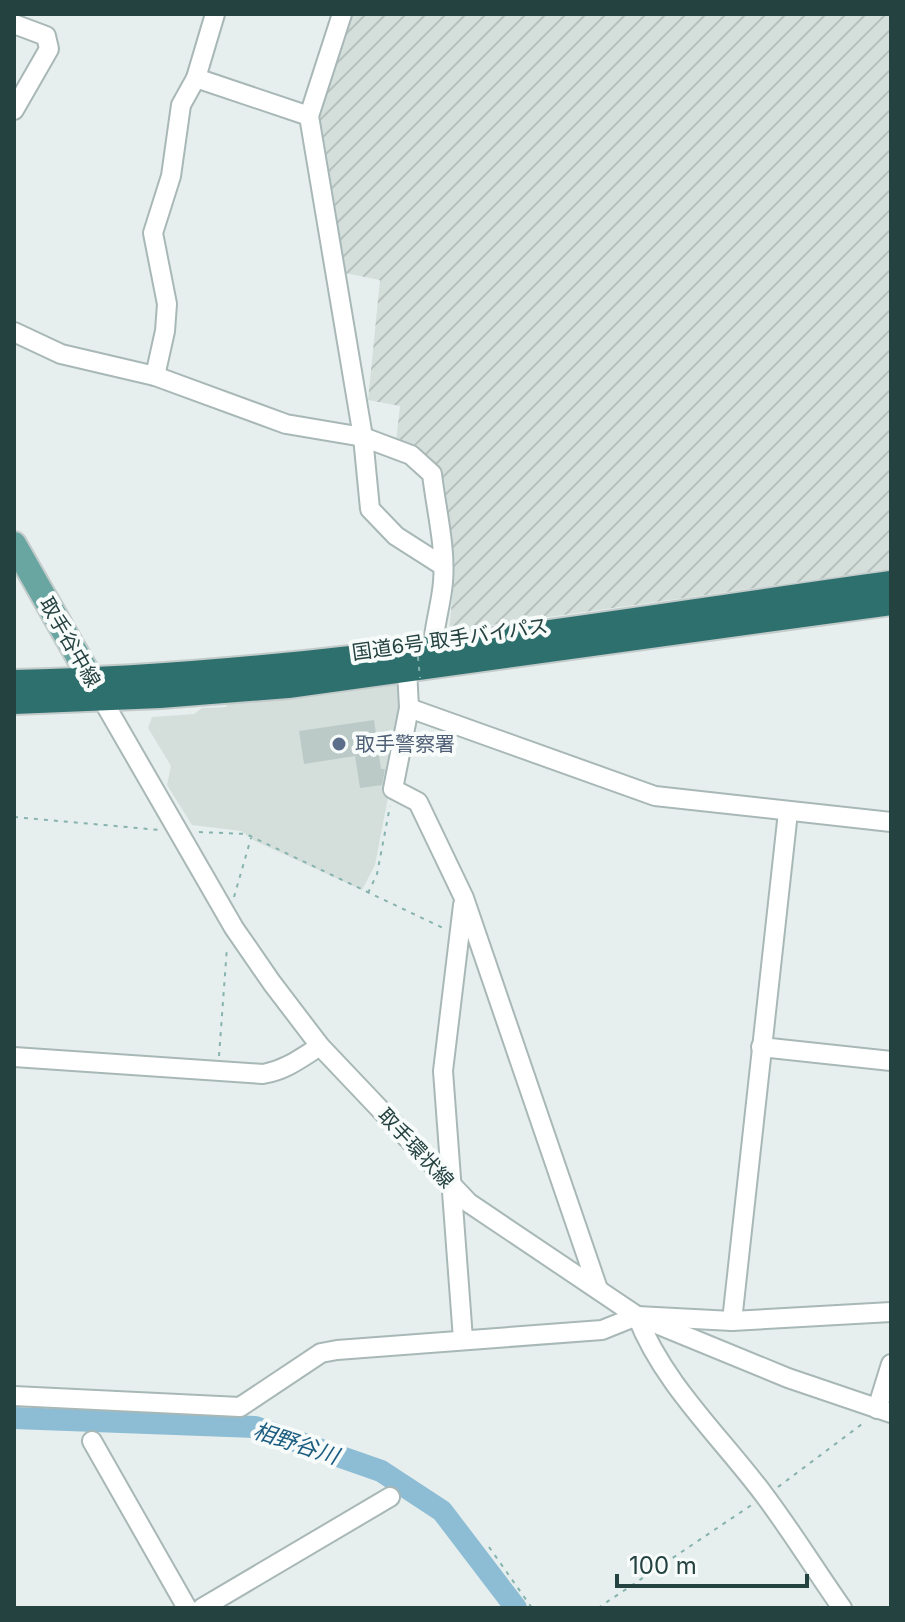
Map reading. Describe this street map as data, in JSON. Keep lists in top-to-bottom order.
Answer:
{
  "streets": {
    "highway": ["国道6号 取手バイパス"],
    "main road": ["取手谷中線"],
    "street": ["取手環状線"]
  },
  "crossings": [
    ["国道6号 取手バイパス", "取手谷中線"],
    ["国道6号 取手バイパス", "取手環状線"],
    ["取手谷中線", "取手環状線"]
  ],
  "water": ["相野谷川"],
  "places": ["取手警察署"],
  "scale_bar": "100 m"
}
